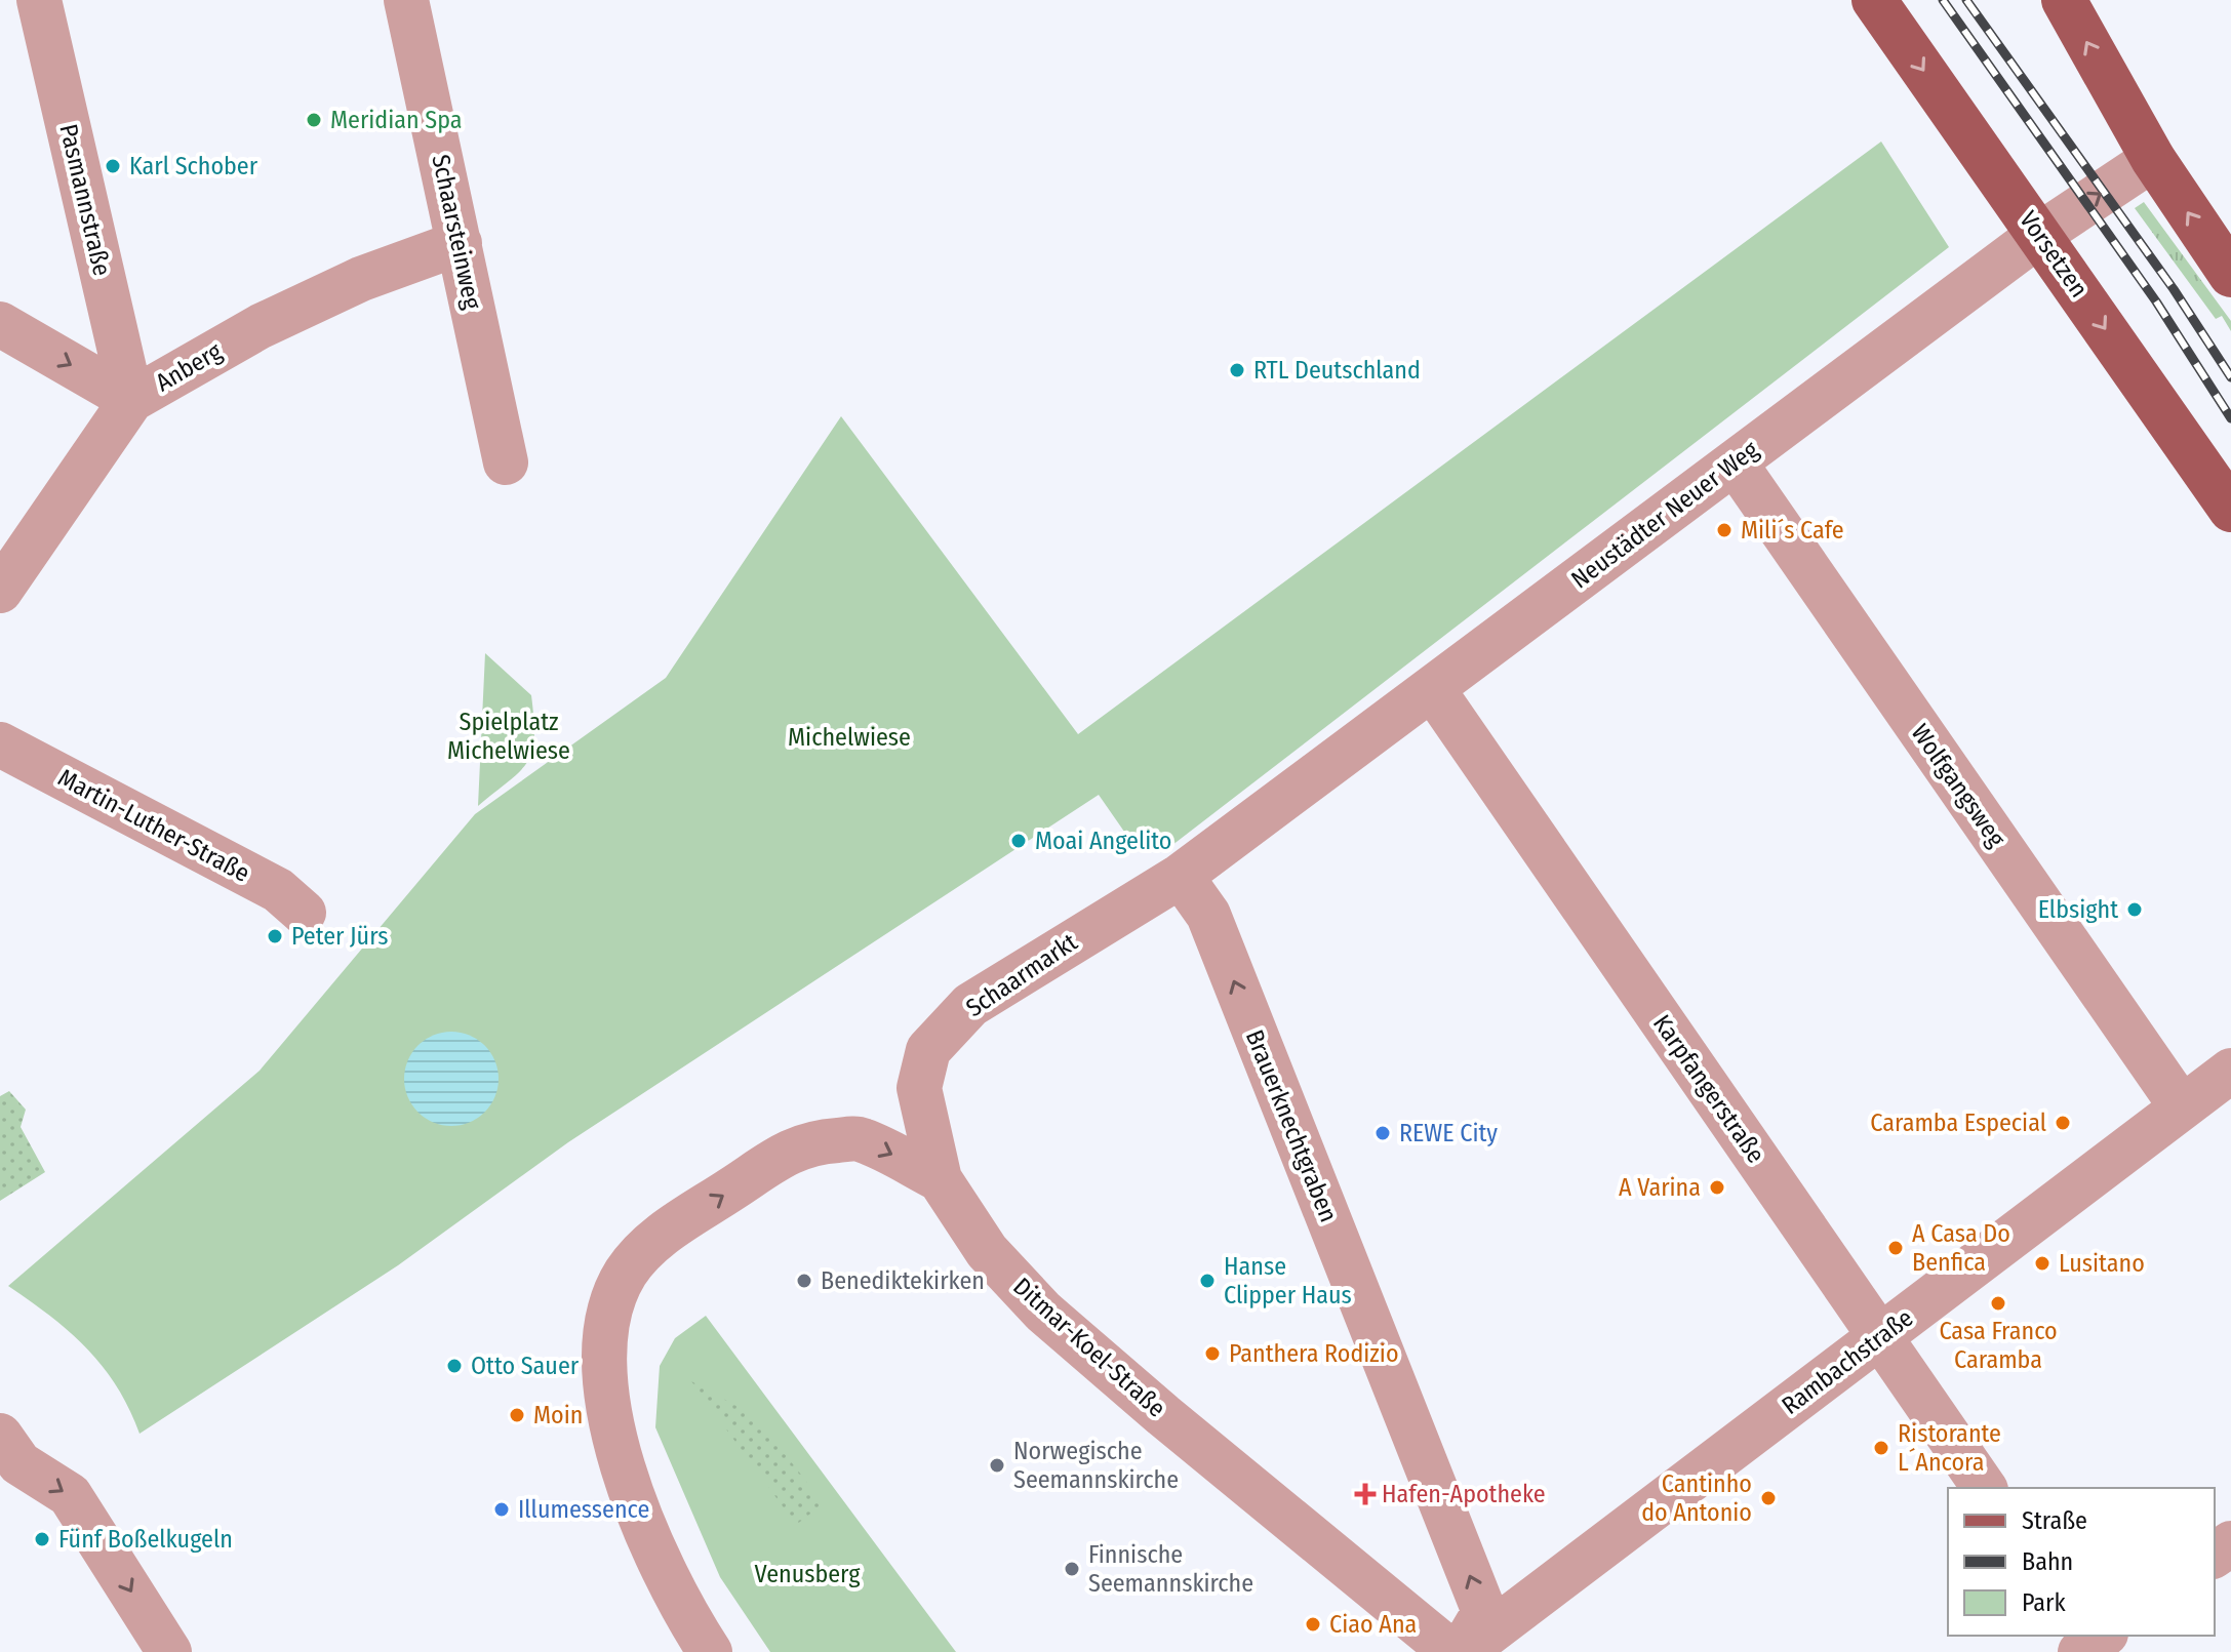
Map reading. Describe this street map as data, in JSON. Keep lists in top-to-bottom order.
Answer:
{
  "streets": {
    "main road": ["Vorsetzen"],
    "street": [
      "Pasmannstraße",
      "Schaarsteinweg",
      "Anberg",
      "Neustädter Neuer Weg",
      "Wolfgangsweg",
      "Martin-Luther-Straße",
      "Schaarmarkt",
      "Karpfangerstraße",
      "Brauerknechtgraben",
      "Ditmar-Koel-Straße",
      "Rambachstraße"
    ]
  },
  "crossings": [
    ["Pasmannstraße", "Anberg"],
    ["Schaarsteinweg", "Anberg"],
    ["Vorsetzen", "Neustädter Neuer Weg"],
    ["Neustädter Neuer Weg", "Wolfgangsweg"],
    ["Neustädter Neuer Weg", "Schaarmarkt"],
    ["Neustädter Neuer Weg", "Karpfangerstraße"],
    ["Neustädter Neuer Weg", "Brauerknechtgraben"],
    ["Wolfgangsweg", "Rambachstraße"],
    ["Schaarmarkt", "Brauerknechtgraben"],
    ["Schaarmarkt", "Ditmar-Koel-Straße"],
    ["Karpfangerstraße", "Rambachstraße"],
    ["Brauerknechtgraben", "Rambachstraße"]
  ],
  "one_way": ["Brauerknechtgraben"],
  "parks": ["Spielplatz Michelwiese", "Michelwiese", "Venusberg"],
  "places": {
    "other": [
      "Meridian Spa",
      "Karl Schober",
      "RTL Deutschland",
      "Mili´s Cafe",
      "Moai Angelito",
      "Elbsight",
      "Peter Jürs",
      "Caramba Especial",
      "REWE City",
      "A Varina",
      "A Casa Do Benfica",
      "Lusitano",
      "Benediktekirken",
      "Hanse Clipper Haus",
      "Casa Franco Caramba",
      "Panthera Rodizio",
      "Otto Sauer",
      "Moin",
      "Ristorante L´Ancora",
      "Norwegische Seemannskirche",
      "Cantinho do Antonio",
      "Illumessence",
      "Fünf Boßelkugeln",
      "Finnische Seemannskirche",
      "Ciao Ana"
    ],
    "health": ["Hafen-Apotheke"]
  },
  "legend": ["Straße", "Bahn", "Park"]
}
